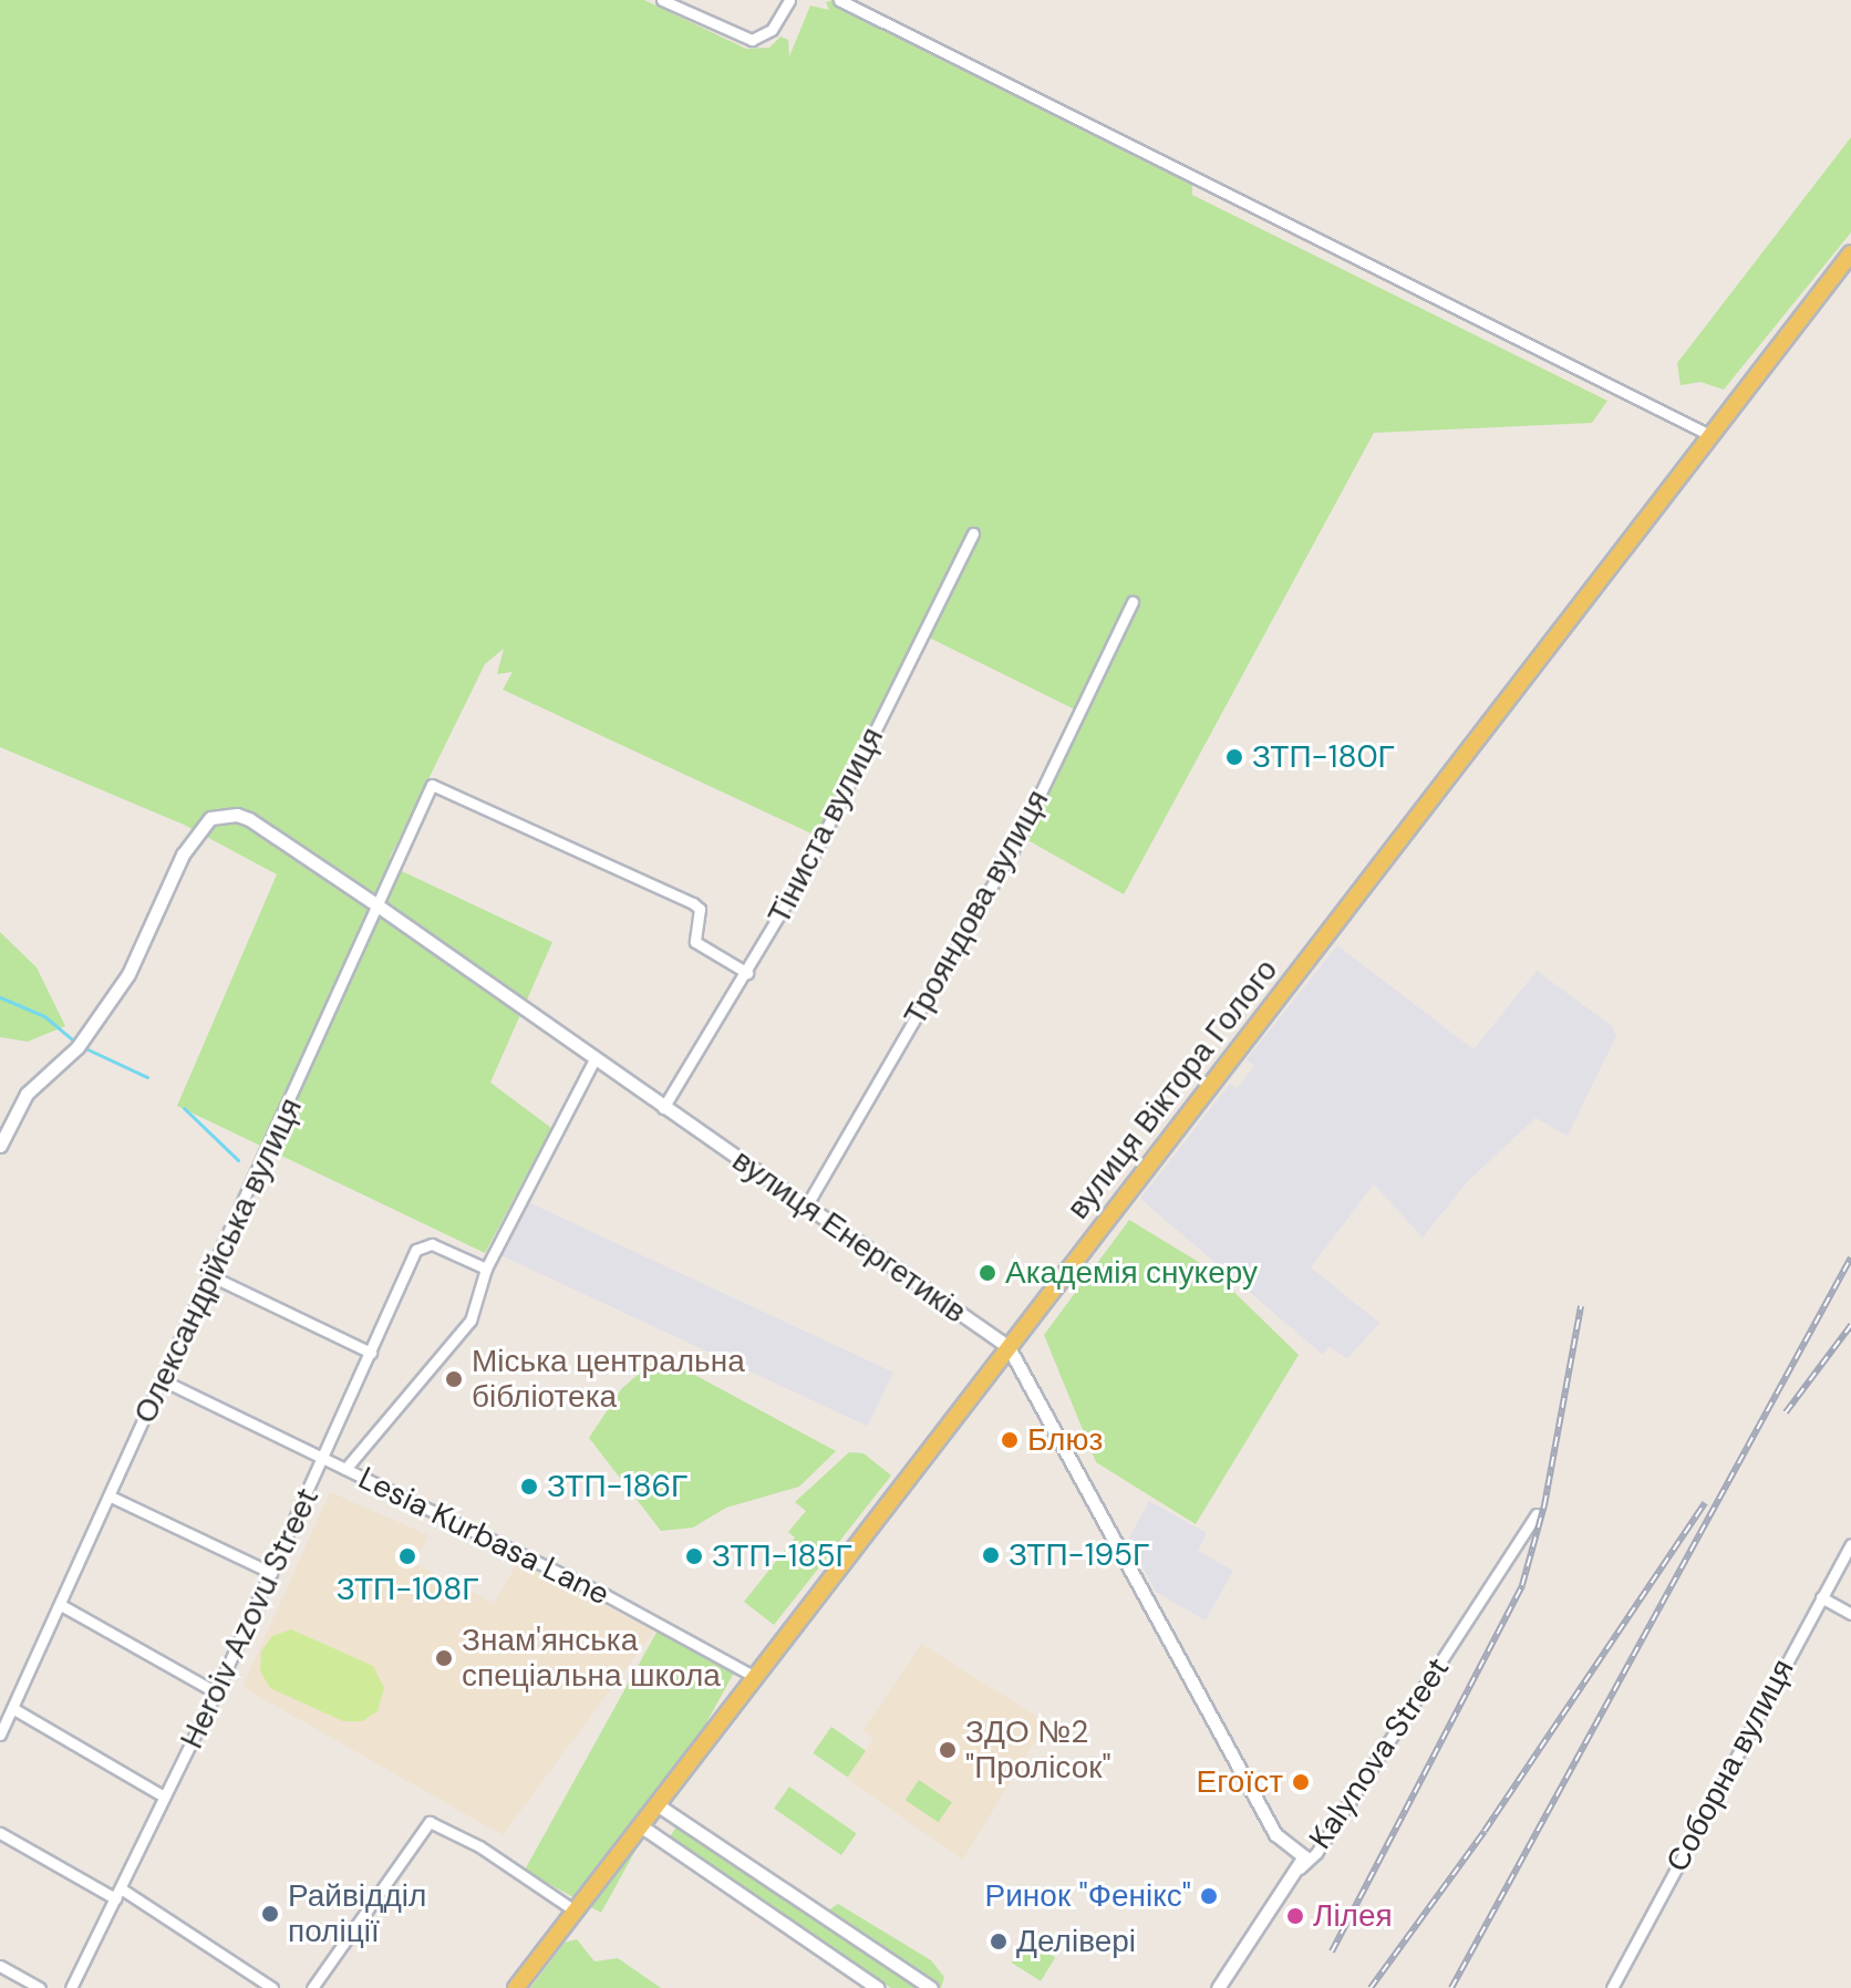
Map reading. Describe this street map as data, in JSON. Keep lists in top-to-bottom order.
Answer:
{
  "streets": {
    "main road": ["вулиця Віктора Голого"],
    "street": [
      "Тіниста вулиця",
      "Трояндова вулиця",
      "вулиця Енергетиків",
      "Олександрійська вулиця",
      "Lesia Kurbasa Lane",
      "Heroiv Azovu Street",
      "Kalynova Street",
      "Соборна вулиця"
    ]
  },
  "crossings": [
    ["Тіниста вулиця", "вулиця Енергетиків"],
    ["Тіниста вулиця", "Олександрійська вулиця"],
    ["Трояндова вулиця", "вулиця Енергетиків"],
    ["вулиця Віктора Голого", "вулиця Енергетиків"],
    ["вулиця Віктора Голого", "Lesia Kurbasa Lane"],
    ["вулиця Енергетиків", "Олександрійська вулиця"],
    ["вулиця Енергетиків", "Kalynova Street"],
    ["Олександрійська вулиця", "Lesia Kurbasa Lane"],
    ["Lesia Kurbasa Lane", "Heroiv Azovu Street"]
  ],
  "places": [
    "ЗТП-180Г",
    "Академія снукеру",
    "Міська центральна бібліотека",
    "Блюз",
    "ЗТП-186Г",
    "ЗТП-195Г",
    "ЗТП-108Г",
    "ЗТП-185Г",
    "Знам'янська спеціальна школа",
    "ЗДО №2 \"Пролісок\"",
    "Егоїст",
    "Ринок \"Фенікс\"",
    "Райвідділ поліції",
    "Лілея",
    "Делівері"
  ]
}
